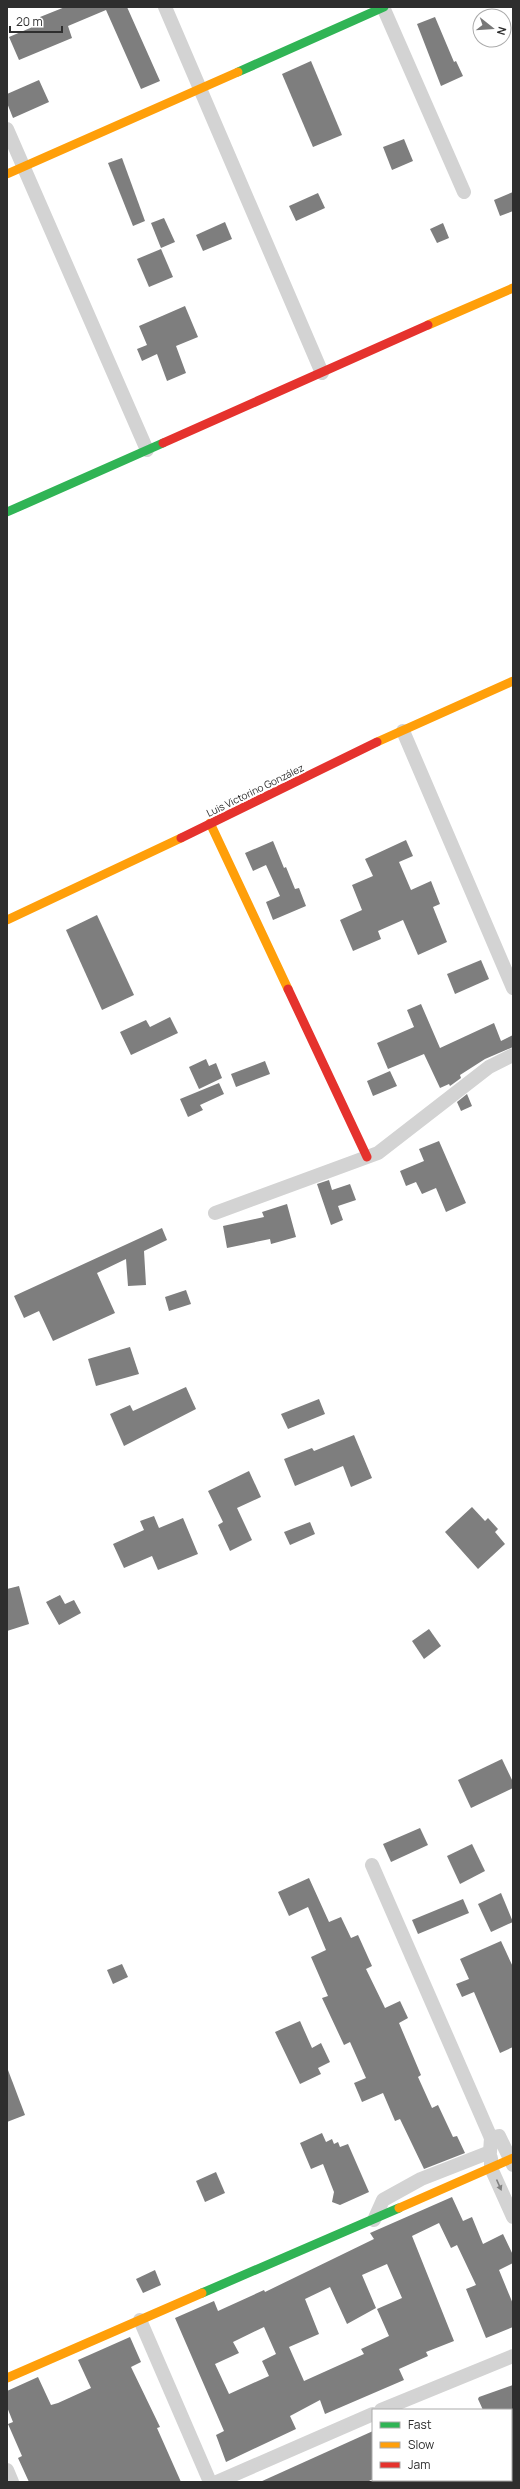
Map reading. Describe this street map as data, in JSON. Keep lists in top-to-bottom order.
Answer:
{
  "streets": {
    "street": ["Luis Victorino González"]
  },
  "legend": ["Fast", "Slow", "Jam"],
  "scale_bar": "20 m",
  "north": "right"
}
